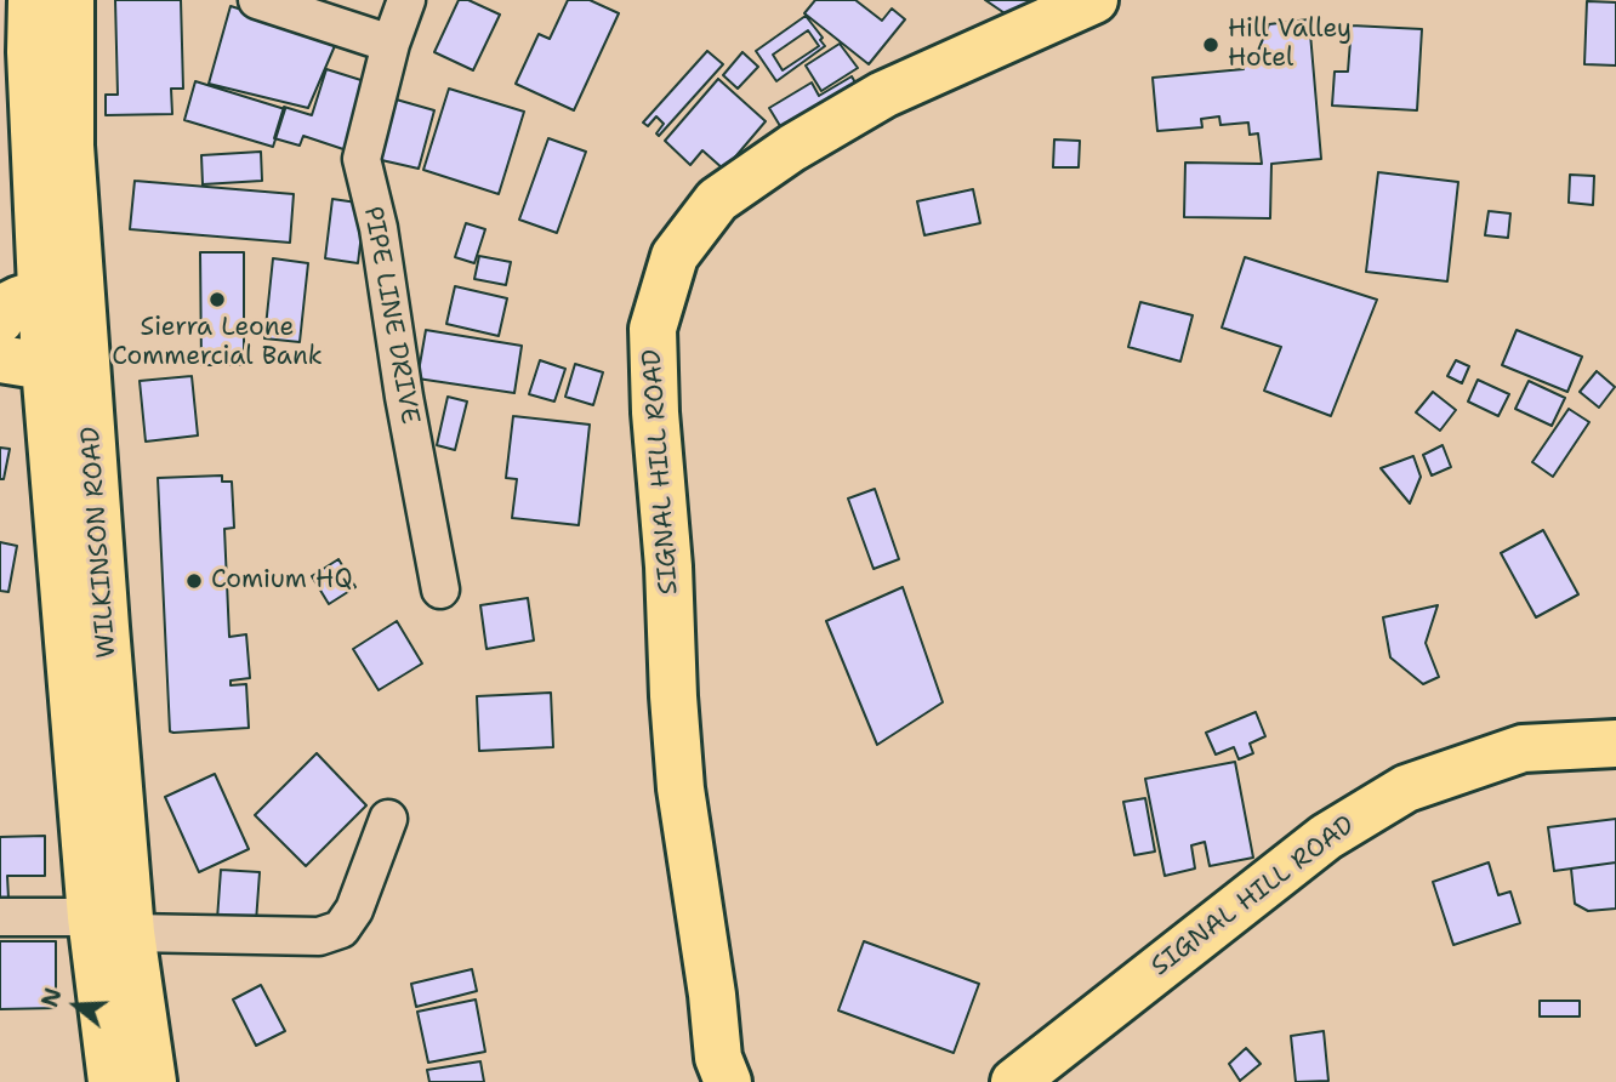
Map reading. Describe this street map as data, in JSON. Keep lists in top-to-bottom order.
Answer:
{
  "streets": {
    "main road": ["SIGNAL HILL ROAD", "WILKINSON ROAD"],
    "street": ["PIPE LINE DRIVE"]
  },
  "places": ["Hill Valley Hotel", "Sierra Leone Commercial Bank", "Comium HQ"],
  "north": "left"
}
